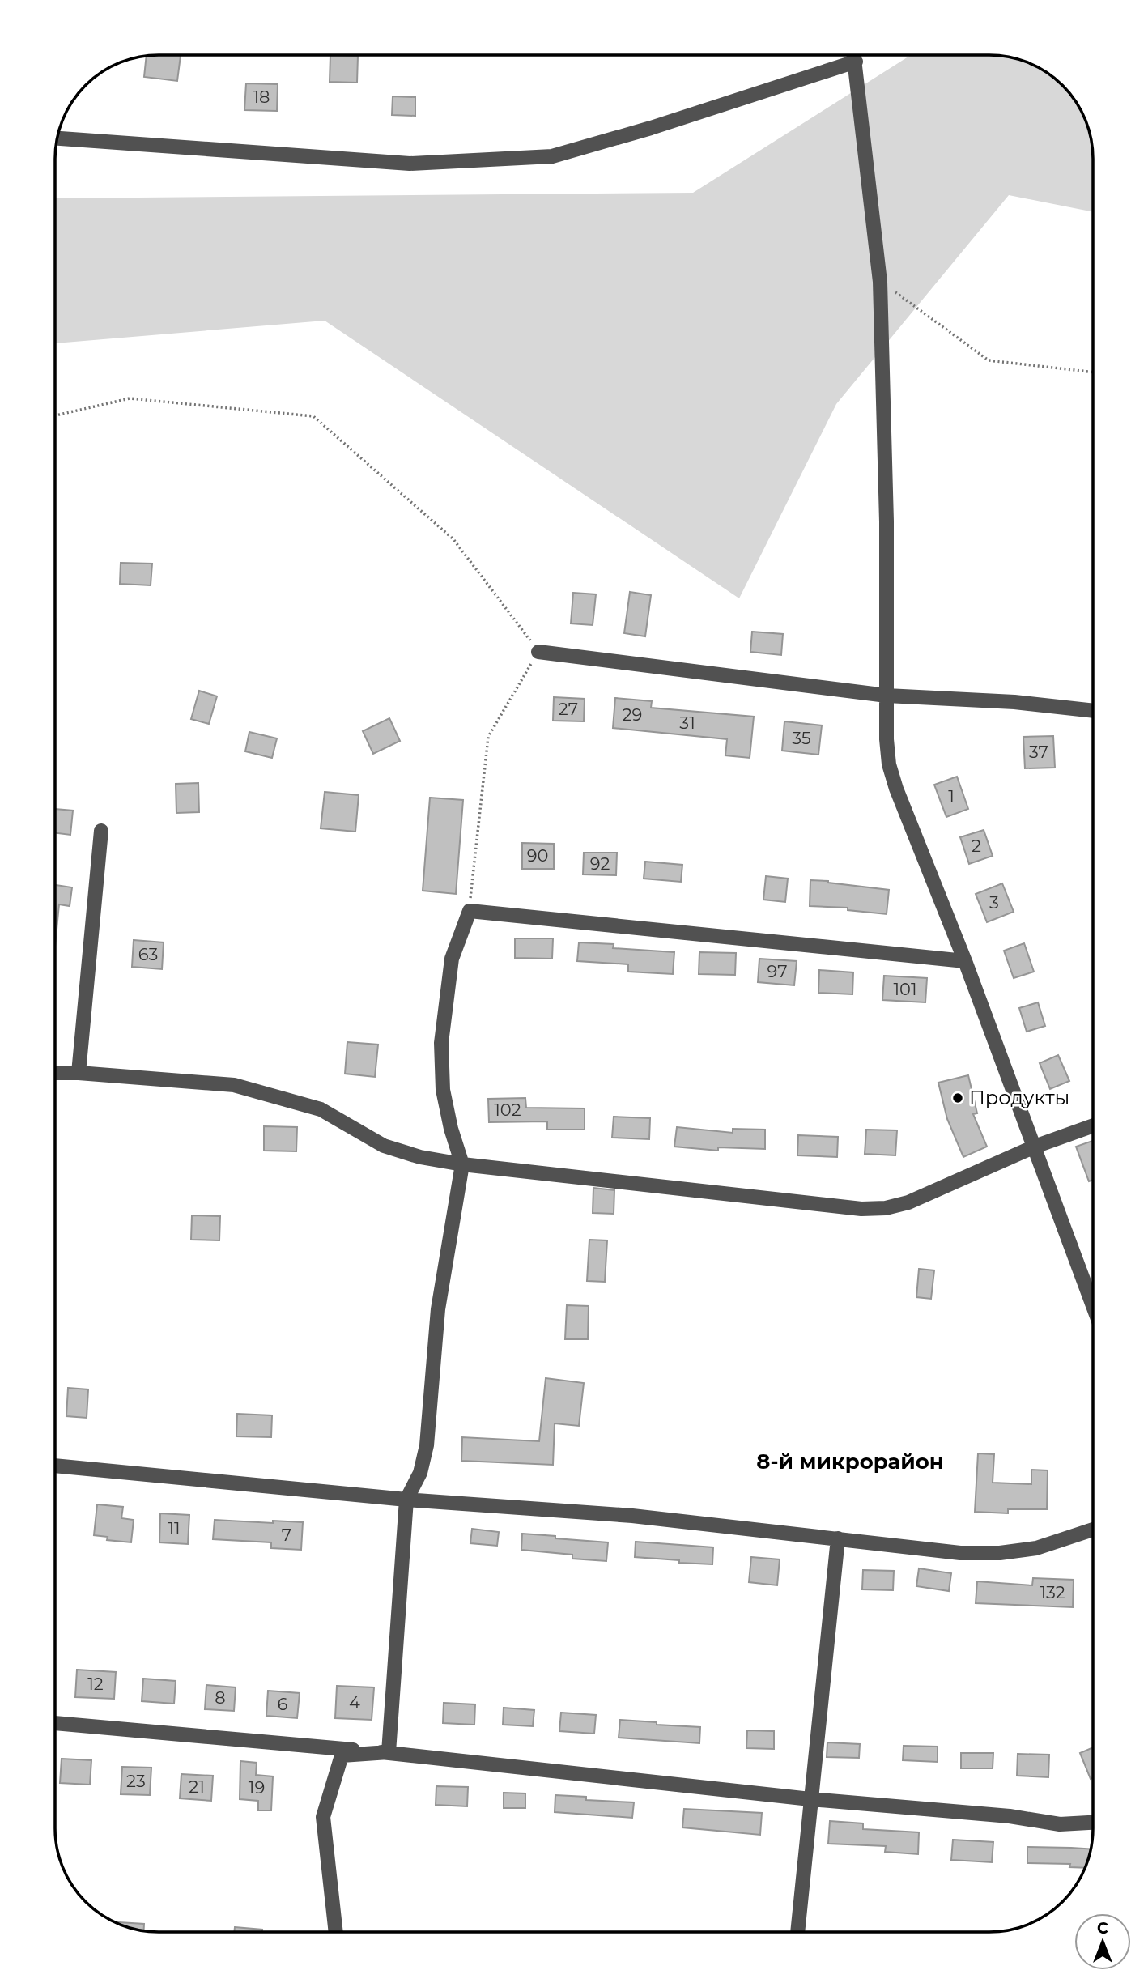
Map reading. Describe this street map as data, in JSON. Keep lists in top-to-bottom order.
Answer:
{
  "districts": ["8-й микрорайон"],
  "places": ["Продукты"],
  "house_numbers": [
    "18",
    "27",
    "29",
    "31",
    "35",
    "37",
    "1",
    "2",
    "90",
    "92",
    "3",
    "63",
    "97",
    "101",
    "102",
    "11",
    "7",
    "132",
    "12",
    "8",
    "4",
    "6",
    "23",
    "21",
    "19"
  ],
  "north": "top"
}
